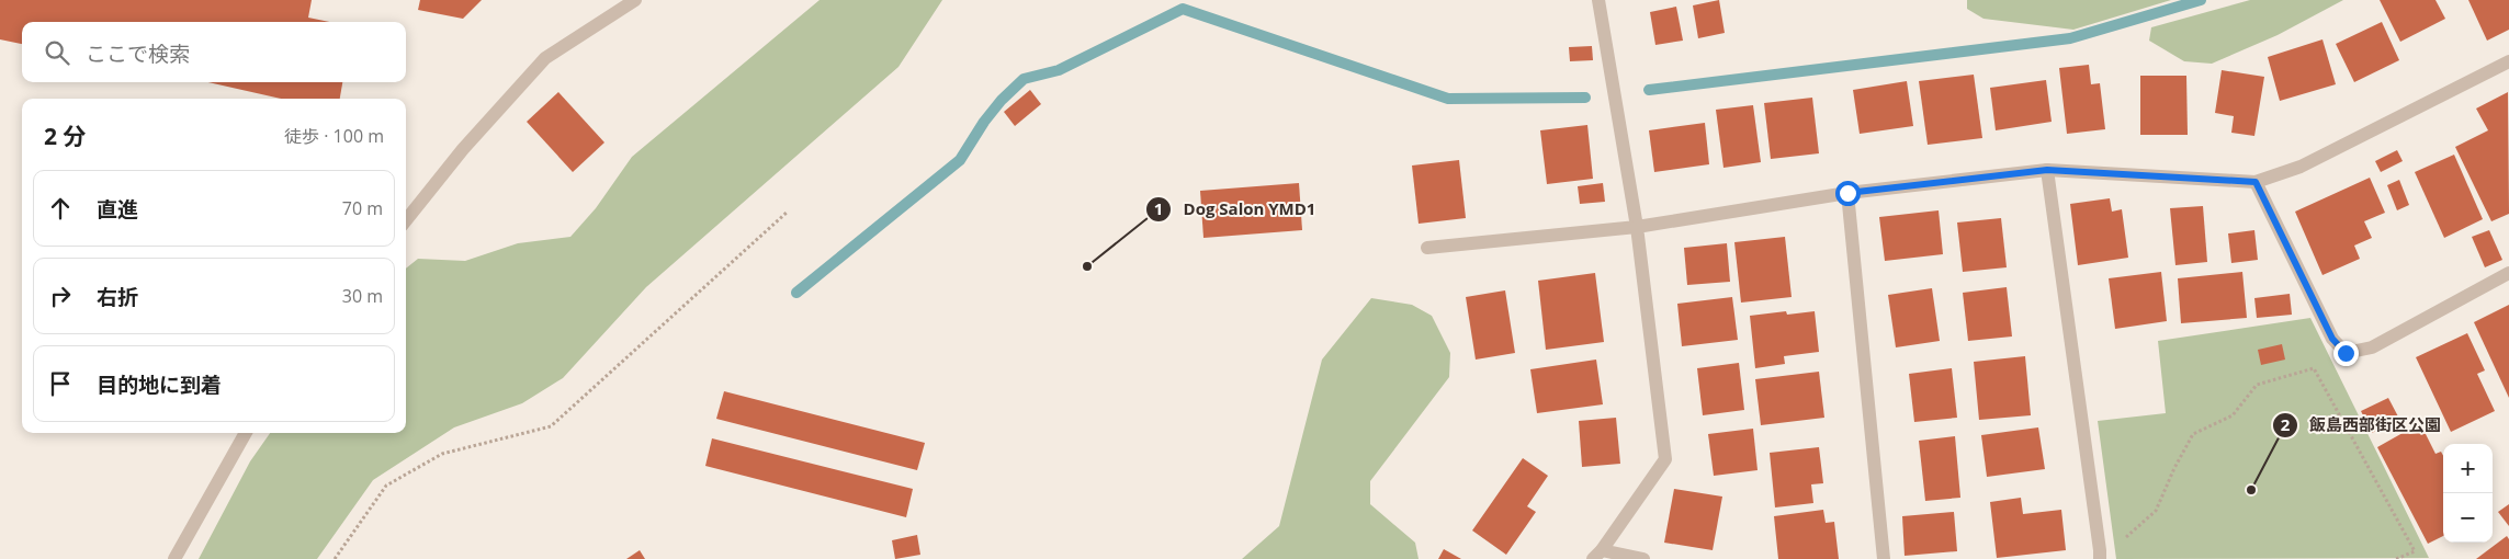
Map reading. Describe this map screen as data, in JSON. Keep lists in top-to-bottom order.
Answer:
{
  "places": ["Dog Salon YMD1", "飯島西部街区公園"],
  "page": {
    "search": "ここで検索",
    "heading": ["2 分", "徒歩 · 100 m"],
    "list": [
      ["直進", "70 m"],
      ["右折", "30 m"],
      "目的地に到着"
    ],
    "map_buttons": ["+", "−"]
  }
}
